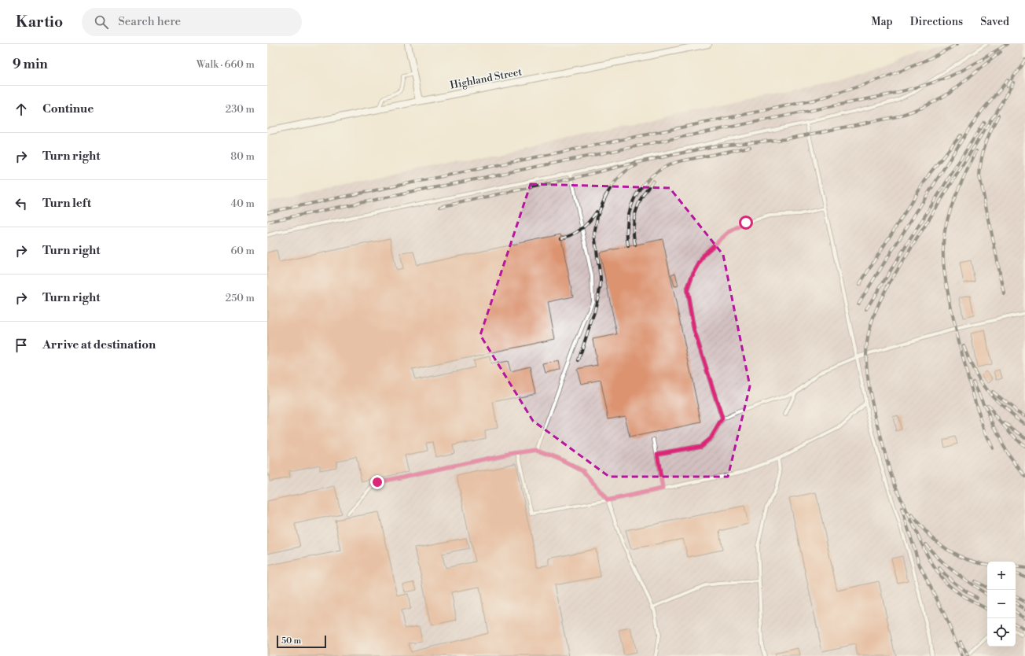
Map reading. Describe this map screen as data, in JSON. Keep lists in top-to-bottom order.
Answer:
{
  "streets": {
    "street": ["Highland Street"]
  },
  "scale_bar": "50 m",
  "page": {
    "header": "Kartio",
    "search": "Search here",
    "nav": ["Map", "Directions", "Saved"],
    "heading": ["9 min", "Walk · 660 m"],
    "list": [
      ["Continue", "230 m"],
      ["Turn right", "80 m"],
      ["Turn left", "40 m"],
      ["Turn right", "60 m"],
      ["Turn right", "250 m"],
      "Arrive at destination"
    ],
    "map_buttons": ["+", "−"],
    "scale": "50 m"
  }
}
